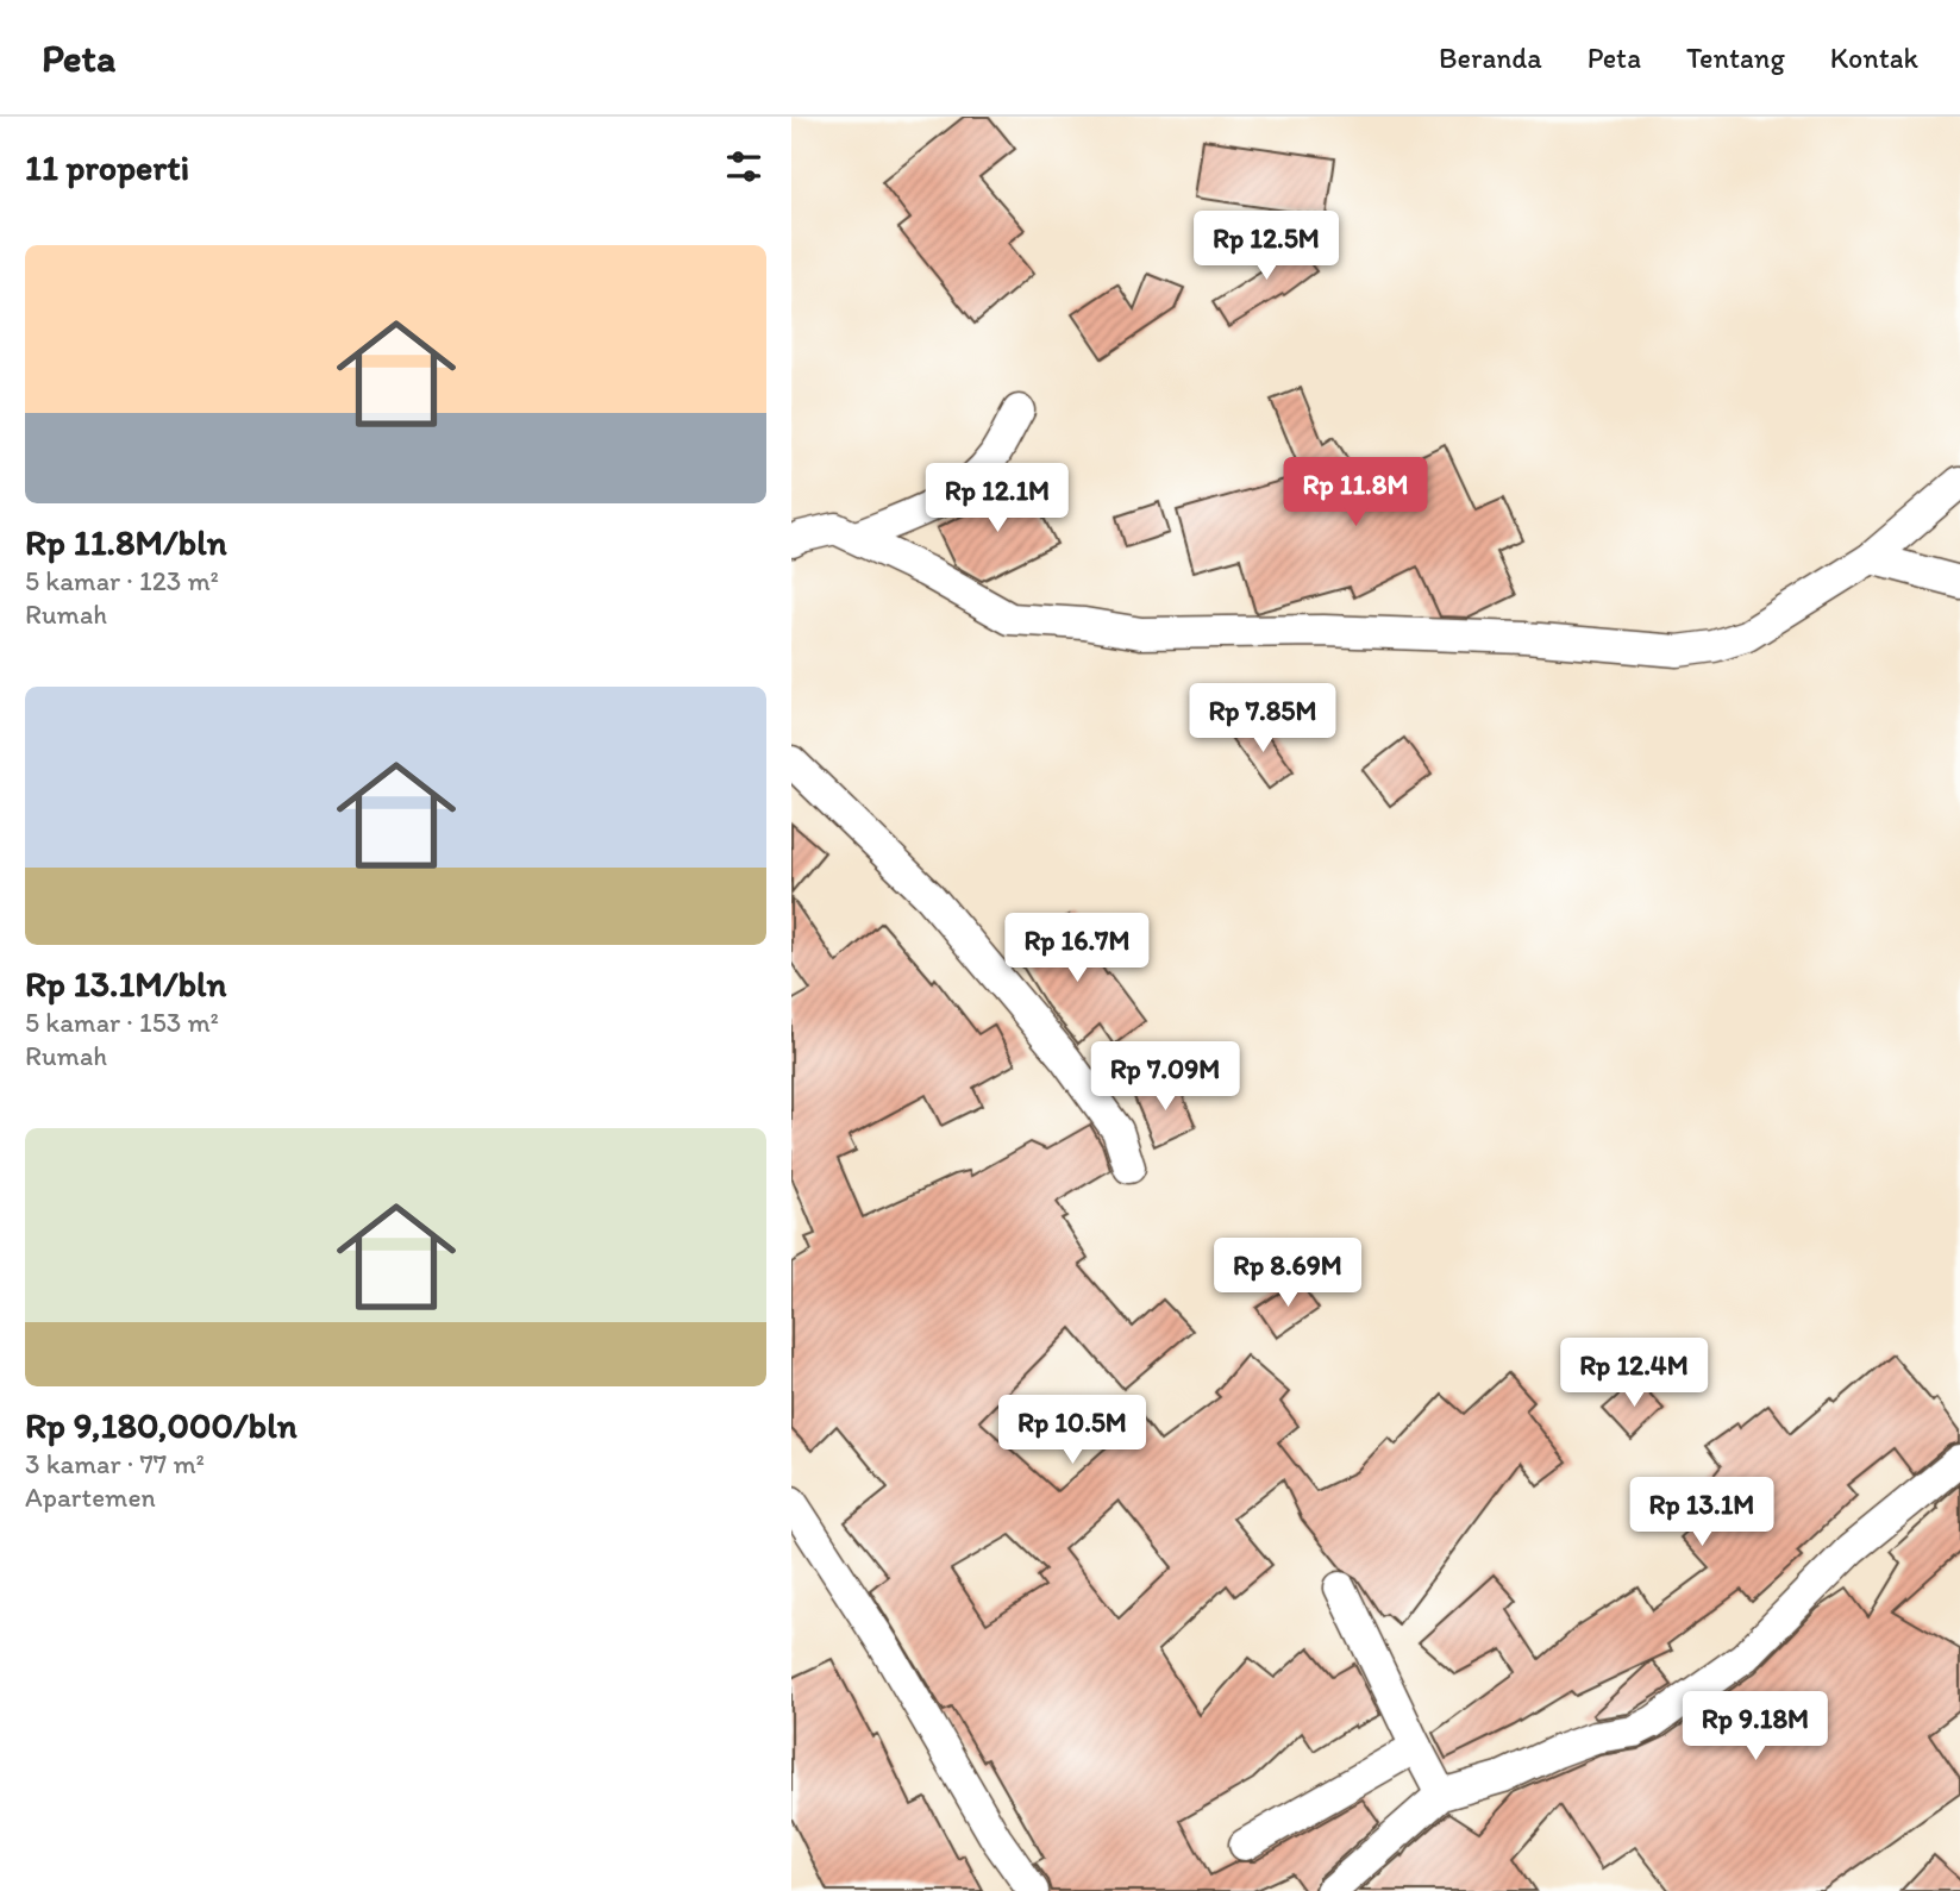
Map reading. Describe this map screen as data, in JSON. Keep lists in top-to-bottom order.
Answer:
{
  "page": {
    "header": "Peta",
    "nav": [
      "Beranda",
      "Peta",
      "Tentang",
      "Kontak"
    ],
    "heading": "11 properti",
    "price": [
      "Rp 12.5M",
      "Rp 11.8M",
      "Rp 12.1M",
      "Rp 7.85M",
      "Rp 16.7M",
      "Rp 7.09M",
      "Rp 8.69M",
      "Rp 12.4M",
      "Rp 10.5M",
      "Rp 13.1M",
      "Rp 9.18M"
    ],
    "list": [
      {
        "name": "Rp 11.8M/bln",
        "note": "5 kamar · 123 m² · Rumah"
      },
      {
        "name": "Rp 13.1M/bln",
        "note": "5 kamar · 153 m² · Rumah"
      },
      {
        "name": "Rp 9,180,000/bln",
        "note": "3 kamar · 77 m² · Apartemen"
      }
    ]
  }
}
